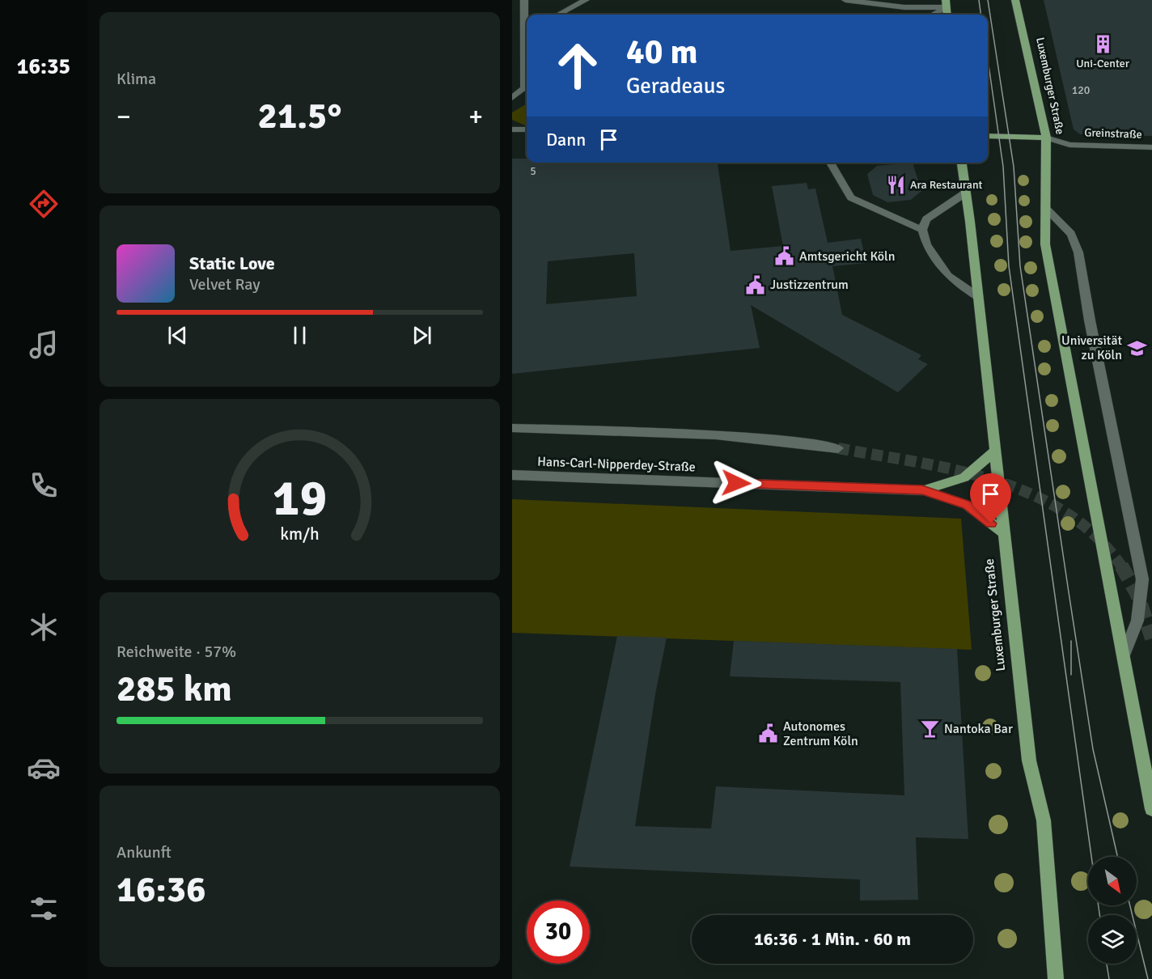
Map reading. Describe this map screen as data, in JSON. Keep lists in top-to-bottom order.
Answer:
{
  "streets": {
    "main road": ["Luxemburger Straße"],
    "street": ["Greinstraße", "Hans-Carl-Nipperdey-Straße"]
  },
  "crossings": [
    ["Luxemburger Straße", "Greinstraße"]
  ],
  "places": {
    "building": ["Uni-Center"],
    "restaurant": ["Ara Restaurant"],
    "public building": ["Amtsgericht Köln", "Justizzentrum", "Autonomes Zentrum Köln"],
    "school or university": ["Universität zu Köln"],
    "bar": ["Nantoka Bar"]
  },
  "house_numbers": ["120", "5"],
  "north": "bottom right",
  "page": {
    "tabs": "16:35",
    "tile": [
      "Klima",
      ["Reichweite · 57%", "285 km"],
      ["Ankunft", "16:36"]
    ],
    "turn": ["40 m", "Geradeaus"],
    "heat": ["−", "21.5°", "+"],
    "then": "Dann",
    "song": ["Static Love", "Velvet Ray"],
    "limit": "30",
    "trip": "16:36 · 1 Min. · 60 m",
    "gauge": ["19", "km/h"]
  }
}
